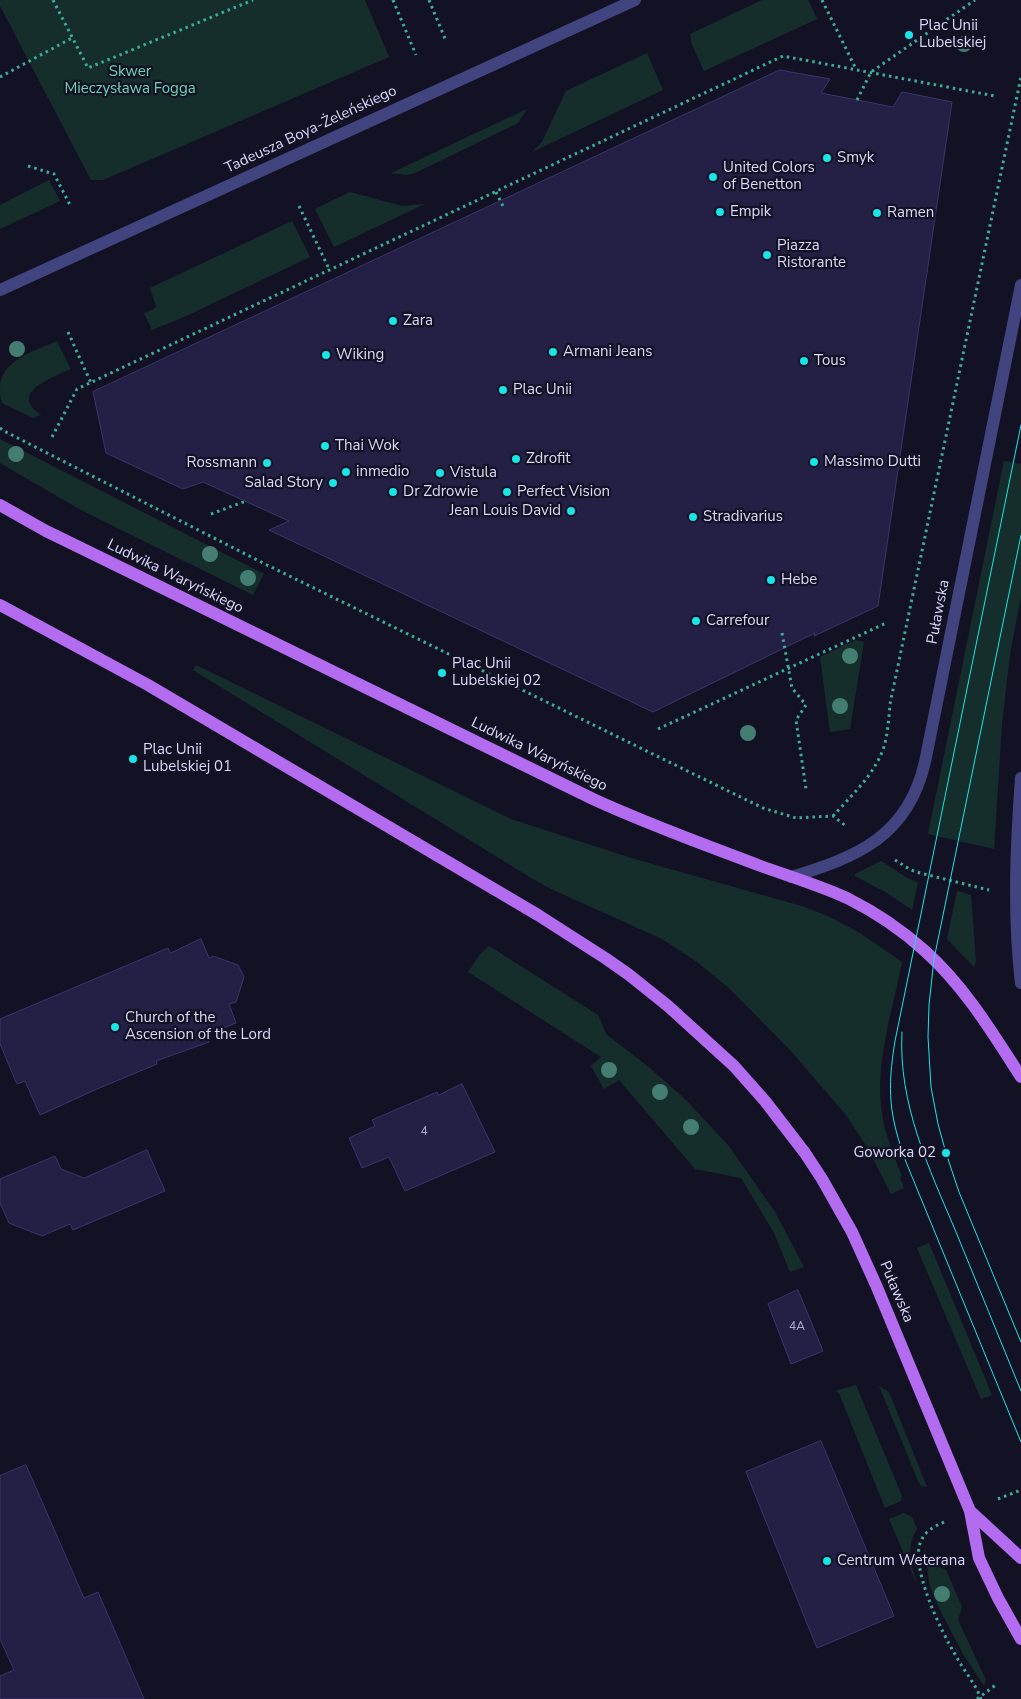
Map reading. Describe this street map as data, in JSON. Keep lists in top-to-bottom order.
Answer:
{
  "streets": {
    "main road": ["Ludwika Waryńskiego", "Puławska"],
    "street": ["Tadeusza Boya-Żeleńskiego"]
  },
  "crossings": [
    ["Ludwika Waryńskiego", "Puławska"]
  ],
  "parks": ["Skwer Mieczysława Fogga"],
  "places": [
    "Plac Unii Lubelskiej",
    "Smyk",
    "United Colors of Benetton",
    "Empik",
    "Ramen",
    "Piazza Ristorante",
    "Zara",
    "Armani Jeans",
    "Wiking",
    "Tous",
    "Plac Unii",
    "Thai Wok",
    "Zdrofit",
    "Massimo Dutti",
    "Rossmann",
    "inmedio",
    "Vistula",
    "Salad Story",
    "Dr Zdrowie",
    "Perfect Vision",
    "Jean Louis David",
    "Stradivarius",
    "Hebe",
    "Carrefour",
    "Plac Unii Lubelskiej 02",
    "Plac Unii Lubelskiej 01",
    "Church of the Ascension of the Lord",
    "Goworka 02",
    "Centrum Weterana"
  ],
  "house_numbers": ["4", "4A"]
}
